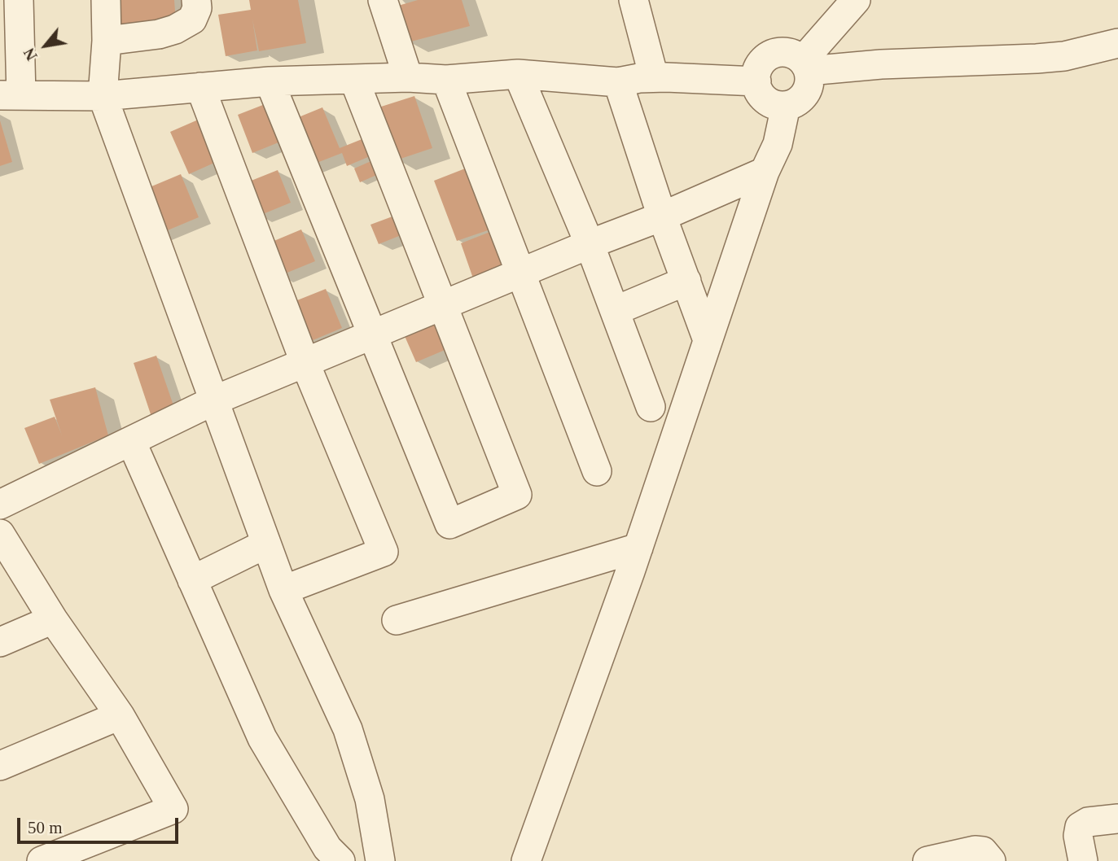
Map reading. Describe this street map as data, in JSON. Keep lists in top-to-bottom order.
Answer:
{
  "scale_bar": "50 m",
  "north": "bottom left"
}
